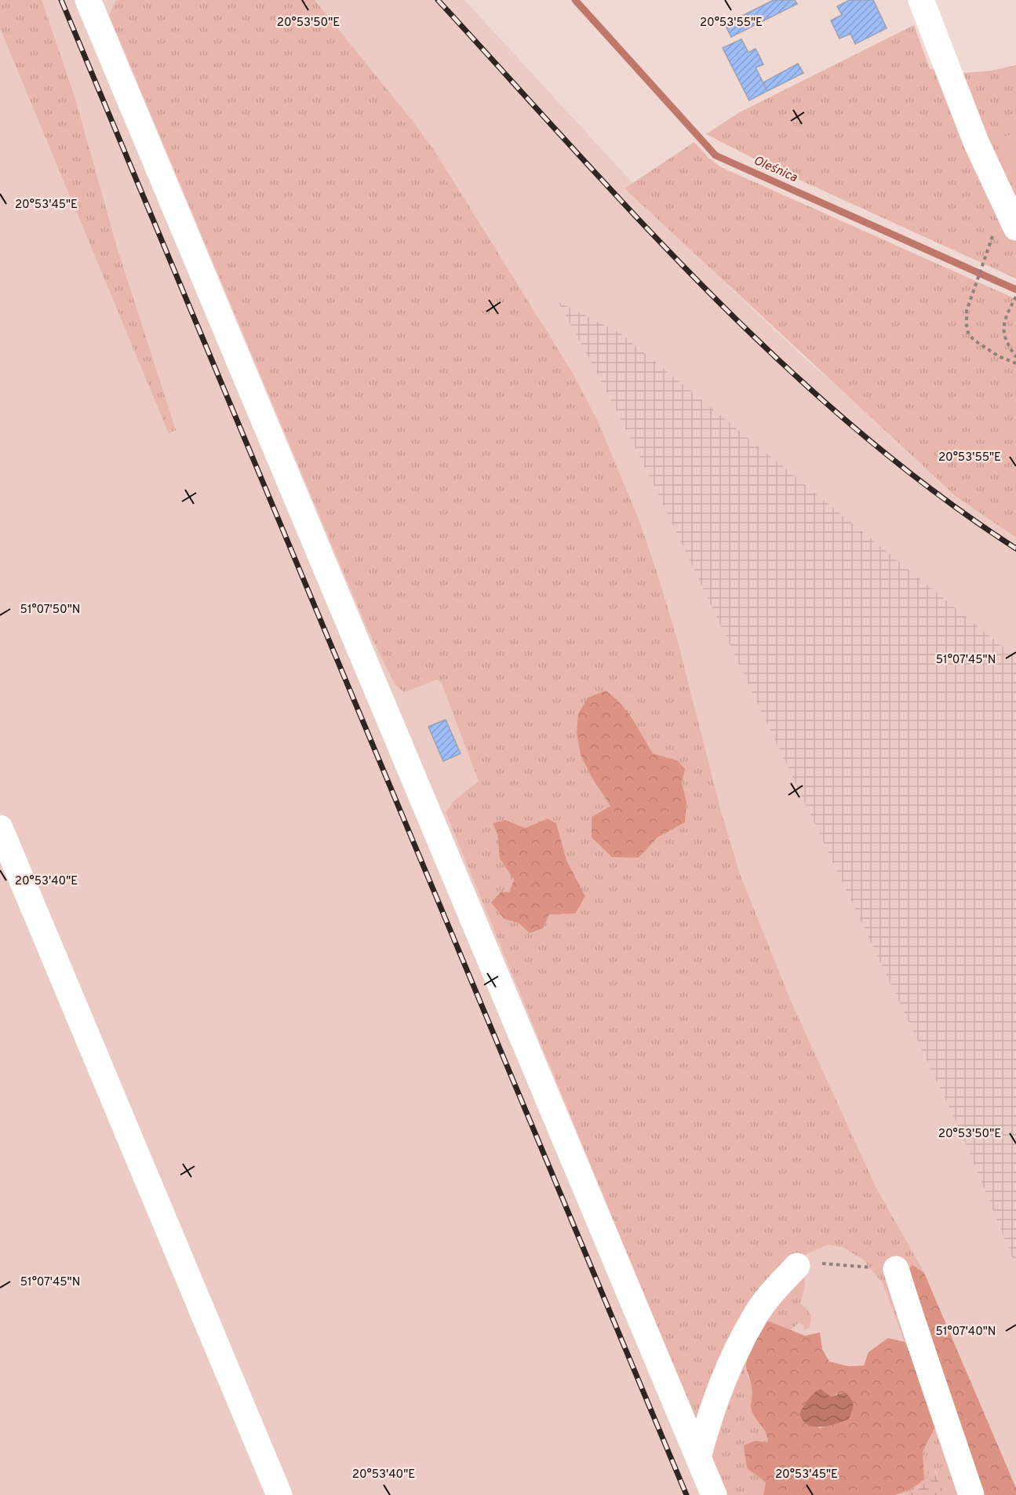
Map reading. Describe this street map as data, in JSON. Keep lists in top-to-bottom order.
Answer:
{
  "water": ["Oleśnica"],
  "coordinates": [
    "20°53'50\"E",
    "20°53'55\"E",
    "20°53'45\"E",
    "51°07'50\"N",
    "51°07'45\"N",
    "20°53'40\"E",
    "51°07'40\"N"
  ]
}
